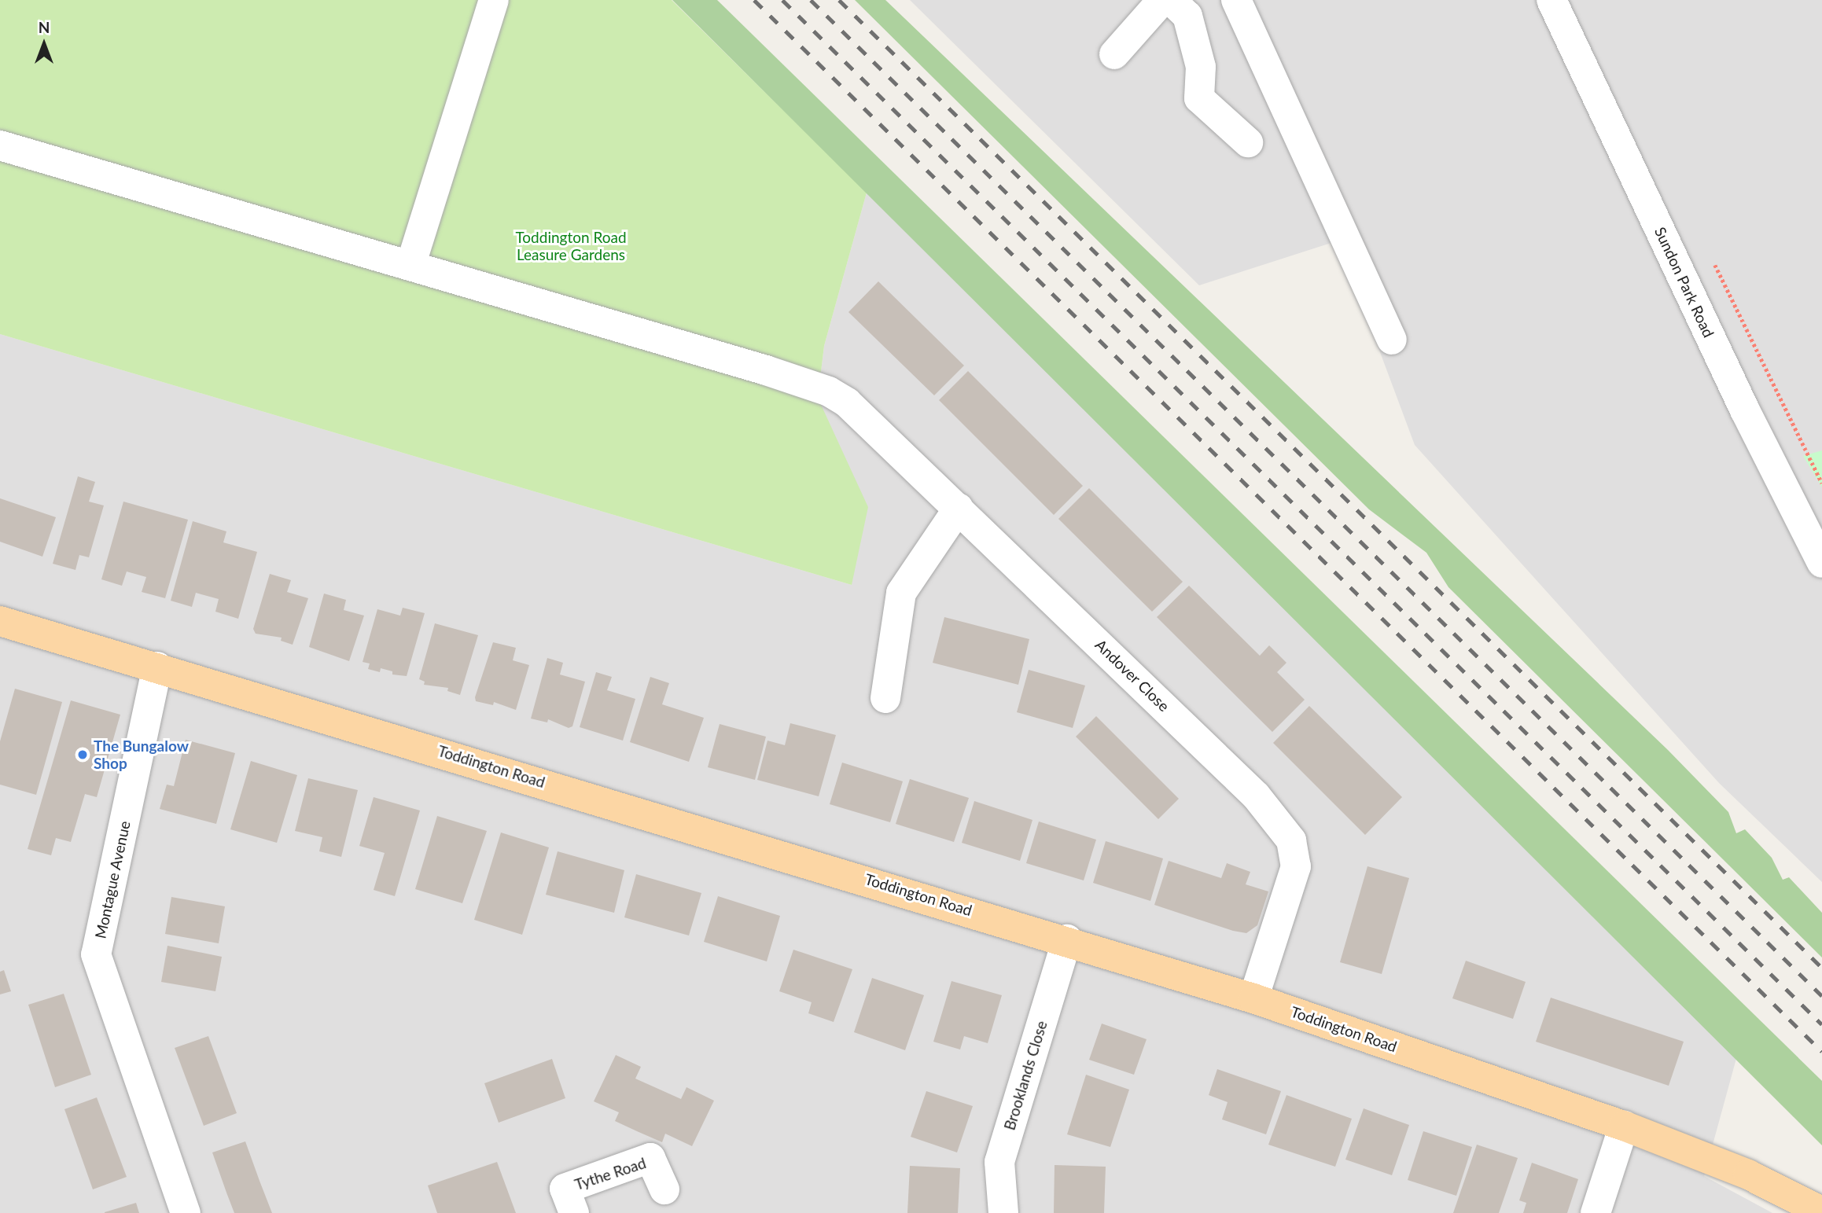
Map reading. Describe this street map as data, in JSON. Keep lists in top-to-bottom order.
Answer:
{
  "streets": {
    "main road": ["Toddington Road"],
    "street": [
      "Sundon Park Road",
      "Andover Close",
      "Montague Avenue",
      "Brooklands Close",
      "Tythe Road"
    ]
  },
  "crossings": [
    ["Andover Close", "Toddington Road"],
    ["Toddington Road", "Montague Avenue"],
    ["Toddington Road", "Brooklands Close"]
  ],
  "parks": ["Toddington Road Leasure Gardens"],
  "places": ["The Bungalow Shop"],
  "north": "top"
}
